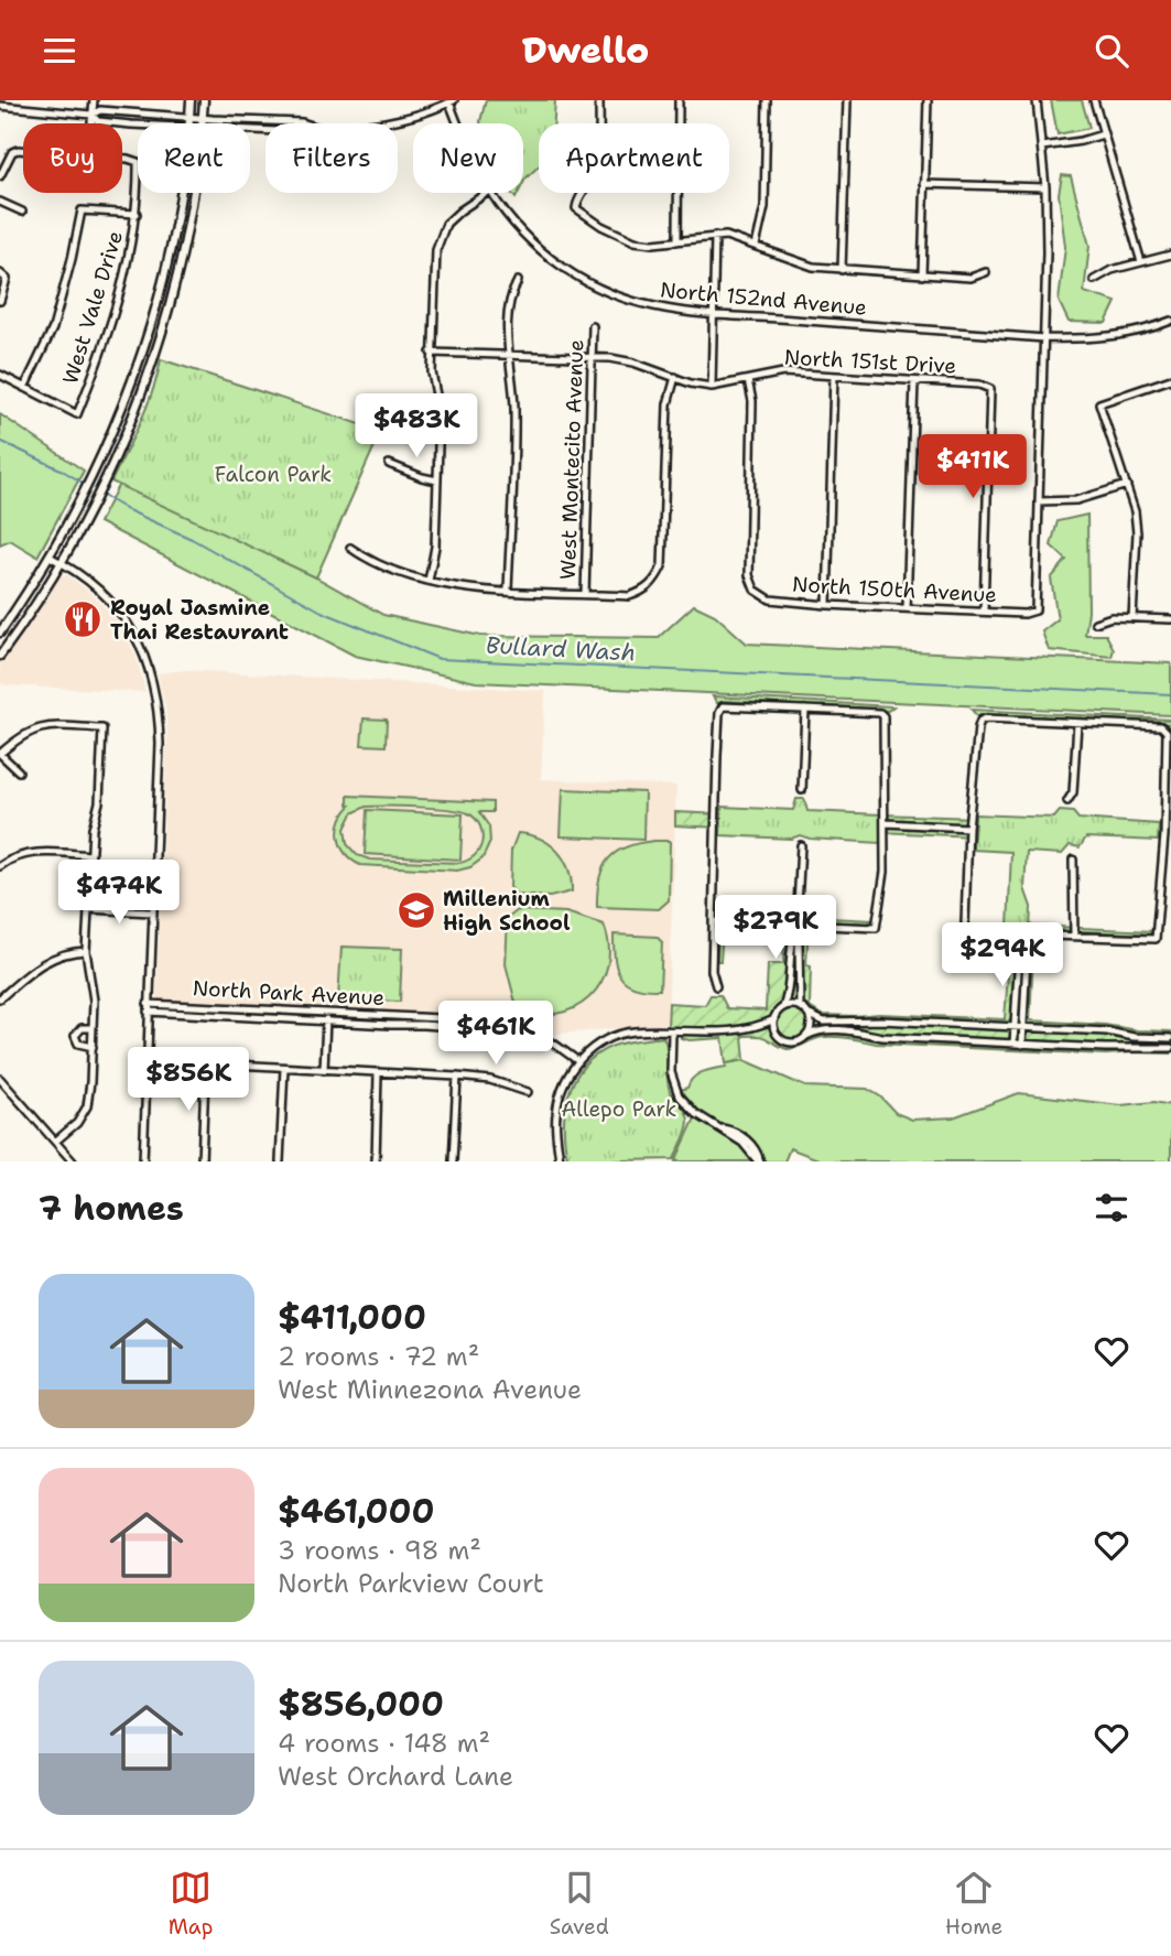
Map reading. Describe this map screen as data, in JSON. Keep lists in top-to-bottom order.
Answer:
{
  "streets": {
    "street": [
      "North 152nd Avenue",
      "West Vale Drive",
      "North 151st Drive",
      "West Montecito Avenue",
      "North 150th Avenue",
      "North Park Avenue"
    ]
  },
  "crossings": [
    ["North 151st Drive", "West Montecito Avenue"],
    ["North 151st Drive", "North 150th Avenue"]
  ],
  "water": ["Bullard Wash"],
  "parks": ["Falcon Park", "Allepo Park"],
  "places": {
    "restaurant": ["Royal Jasmine Thai Restaurant"],
    "school or university": ["Millenium High School"]
  },
  "page": {
    "header": "Dwello",
    "chip": [
      "Buy",
      "Rent",
      "Filters",
      "New",
      "Apartment"
    ],
    "price": [
      "$483K",
      "$411K",
      "$474K",
      "$279K",
      "$294K",
      "$461K",
      "$856K"
    ],
    "heading": "7 homes",
    "list": [
      {
        "name": "$411,000",
        "note": "2 rooms · 72 m² · West Minnezona Avenue"
      },
      {
        "name": "$461,000",
        "note": "3 rooms · 98 m² · North Parkview Court"
      },
      {
        "name": "$856,000",
        "note": "4 rooms · 148 m² · West Orchard Lane"
      }
    ],
    "tabs": ["Map", "Saved", "Home"]
  }
}
